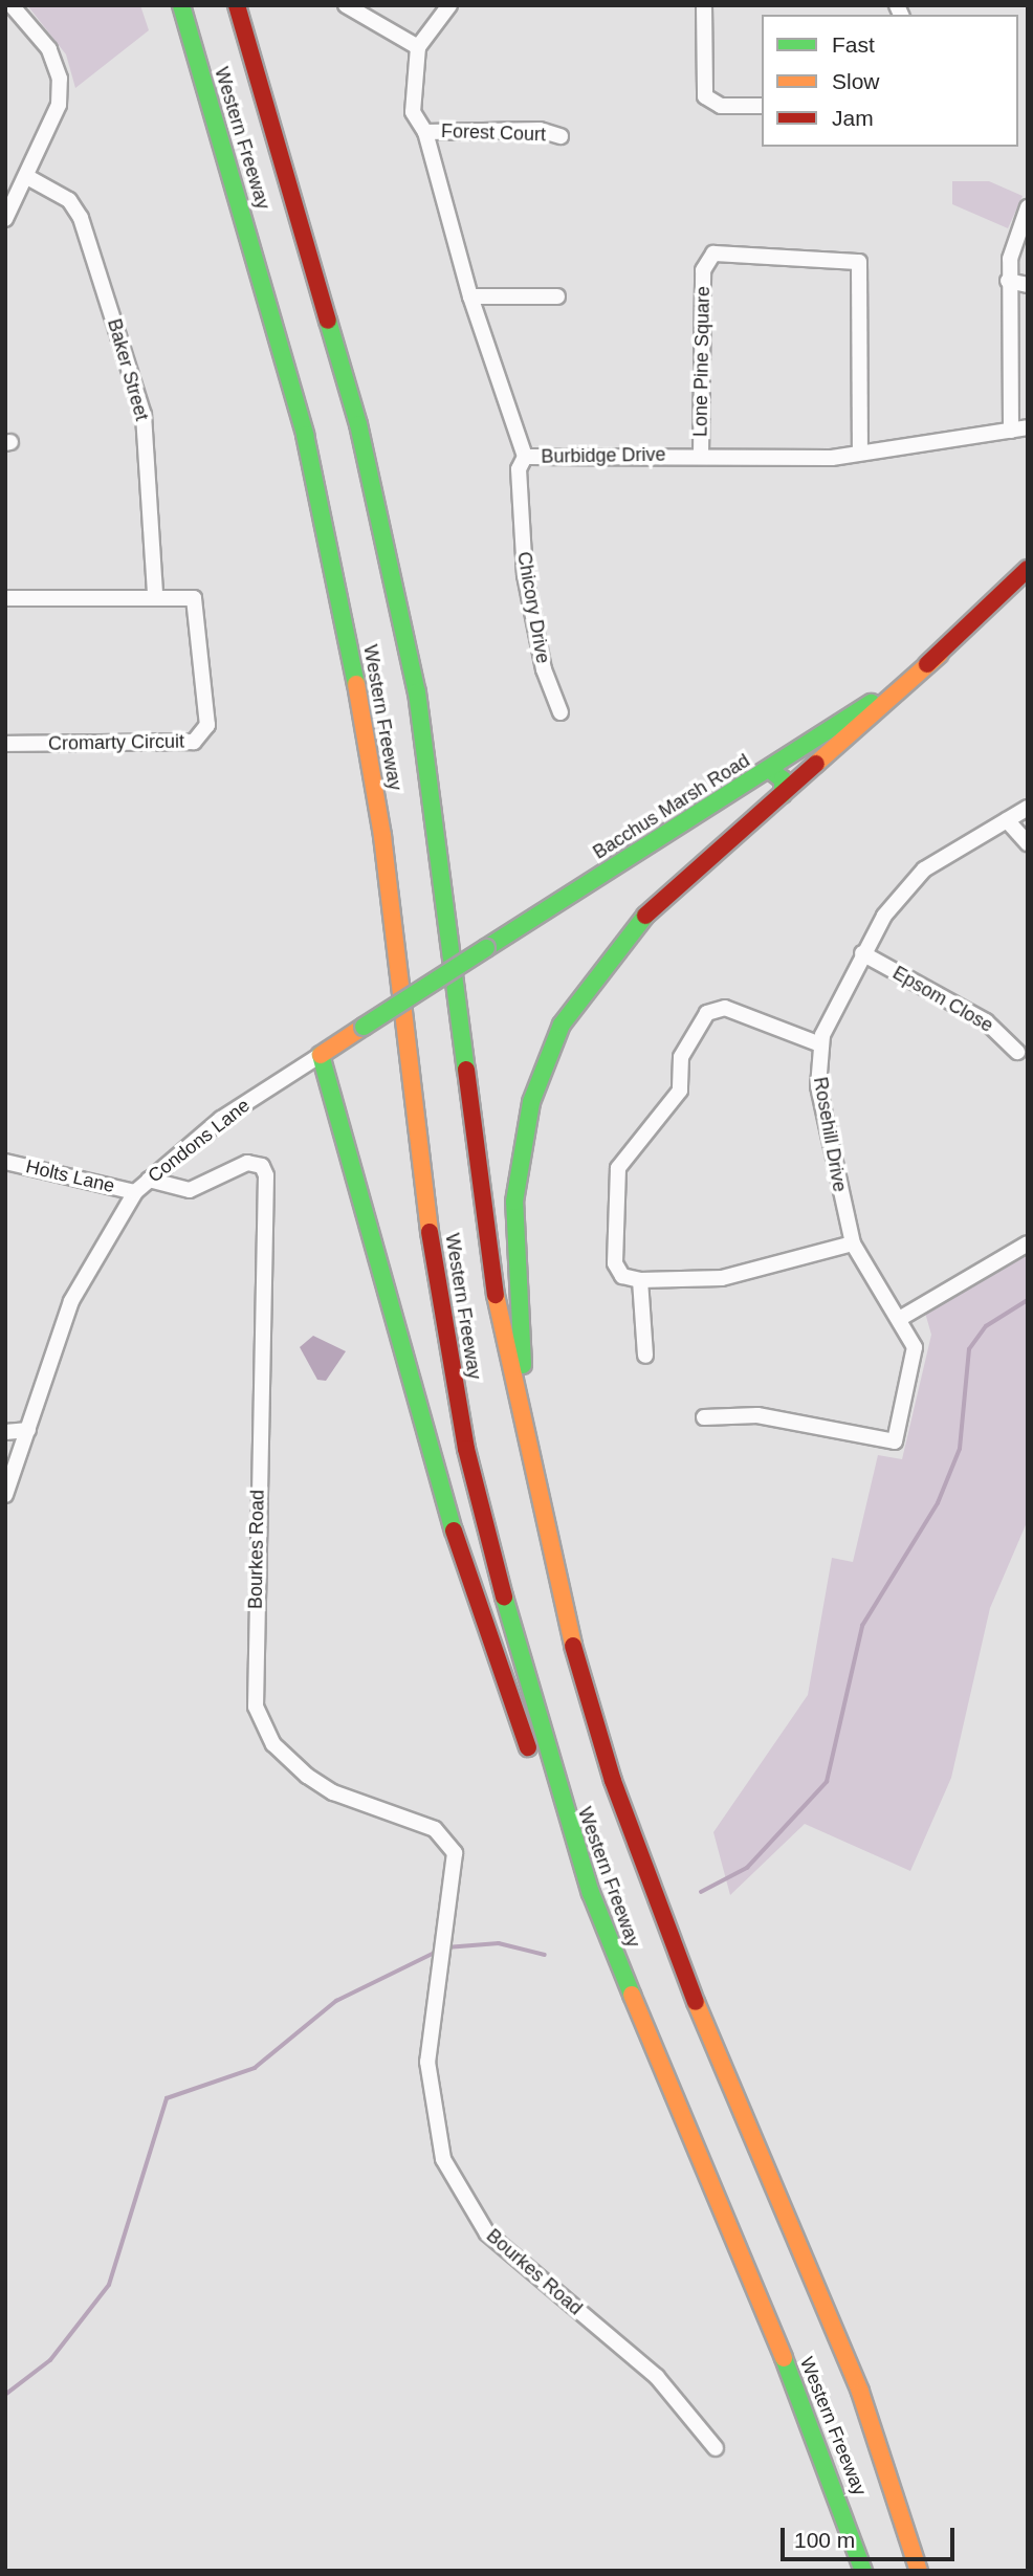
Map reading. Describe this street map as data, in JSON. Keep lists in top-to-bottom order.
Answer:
{
  "streets": {
    "main road": ["Western Freeway", "Bacchus Marsh Road"],
    "street": [
      "Forest Court",
      "Lone Pine Square",
      "Baker Street",
      "Burbidge Drive",
      "Chicory Drive",
      "Cromarty Circuit",
      "Epsom Close",
      "Rosehill Drive",
      "Condons Lane",
      "Holts Lane",
      "Bourkes Road"
    ]
  },
  "crossings": [
    ["Forest Court", "Burbidge Drive"],
    ["Lone Pine Square", "Burbidge Drive"],
    ["Baker Street", "Cromarty Circuit"],
    ["Burbidge Drive", "Chicory Drive"],
    ["Bacchus Marsh Road", "Condons Lane"],
    ["Epsom Close", "Rosehill Drive"],
    ["Condons Lane", "Holts Lane"],
    ["Condons Lane", "Bourkes Road"]
  ],
  "legend": ["Fast", "Slow", "Jam"],
  "scale_bar": "100 m"
}
